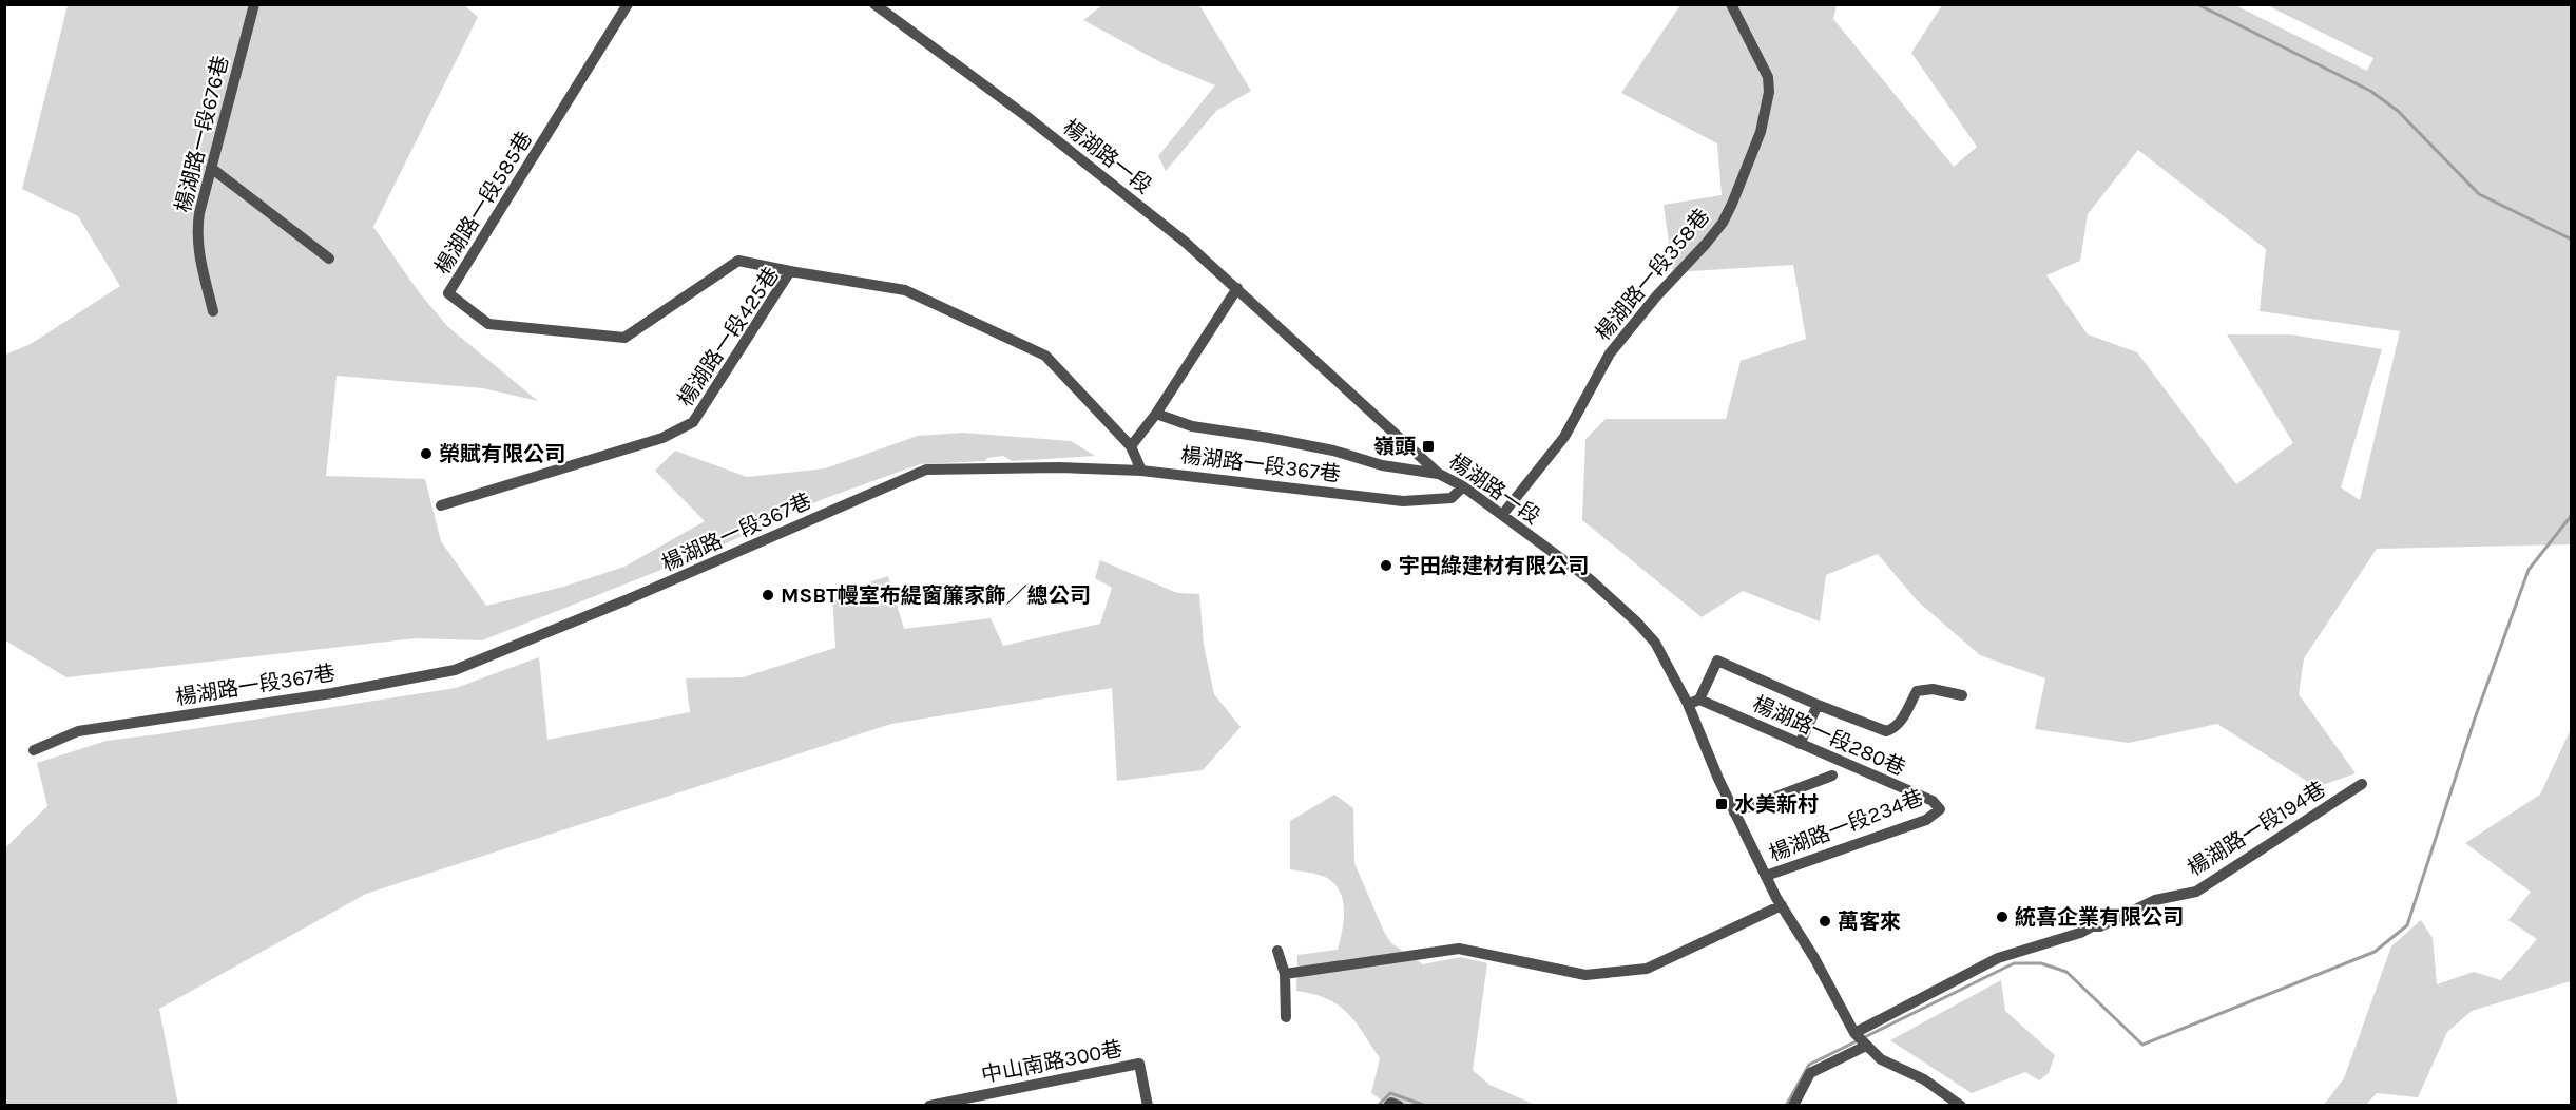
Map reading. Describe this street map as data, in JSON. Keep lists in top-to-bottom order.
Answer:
{
  "streets": {
    "street": [
      "楊湖路一段676巷",
      "楊湖路一段",
      "楊湖路一段585巷",
      "楊湖路一段358巷",
      "楊湖路一段425巷",
      "楊湖路一段367巷",
      "楊湖路一段280巷",
      "楊湖路一段234巷",
      "楊湖路一段194巷",
      "中山南路300巷"
    ]
  },
  "crossings": [
    ["楊湖路一段", "楊湖路一段358巷"],
    ["楊湖路一段", "楊湖路一段367巷"],
    ["楊湖路一段", "楊湖路一段280巷"],
    ["楊湖路一段", "楊湖路一段234巷"],
    ["楊湖路一段", "楊湖路一段194巷"],
    ["楊湖路一段585巷", "楊湖路一段425巷"],
    ["楊湖路一段425巷", "楊湖路一段367巷"],
    ["楊湖路一段280巷", "楊湖路一段234巷"]
  ],
  "places": {
    "transit": ["嶺頭", "水美新村"],
    "other": [
      "榮賦有限公司",
      "宇田綠建材有限公司",
      "MSBT幔室布緹窗簾家飾／總公司",
      "統喜企業有限公司",
      "萬客來"
    ]
  }
}
